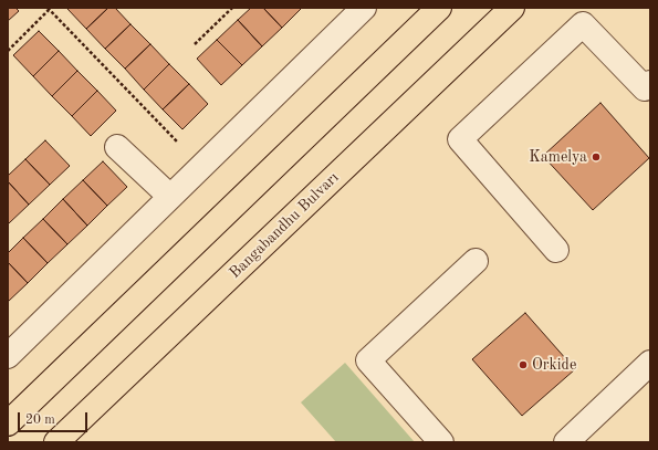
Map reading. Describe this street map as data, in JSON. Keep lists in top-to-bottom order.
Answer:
{
  "streets": {
    "main road": ["Bangabandhu Bulvarı"]
  },
  "places": ["Kamelya", "Orkide"],
  "scale_bar": "20 m"
}
